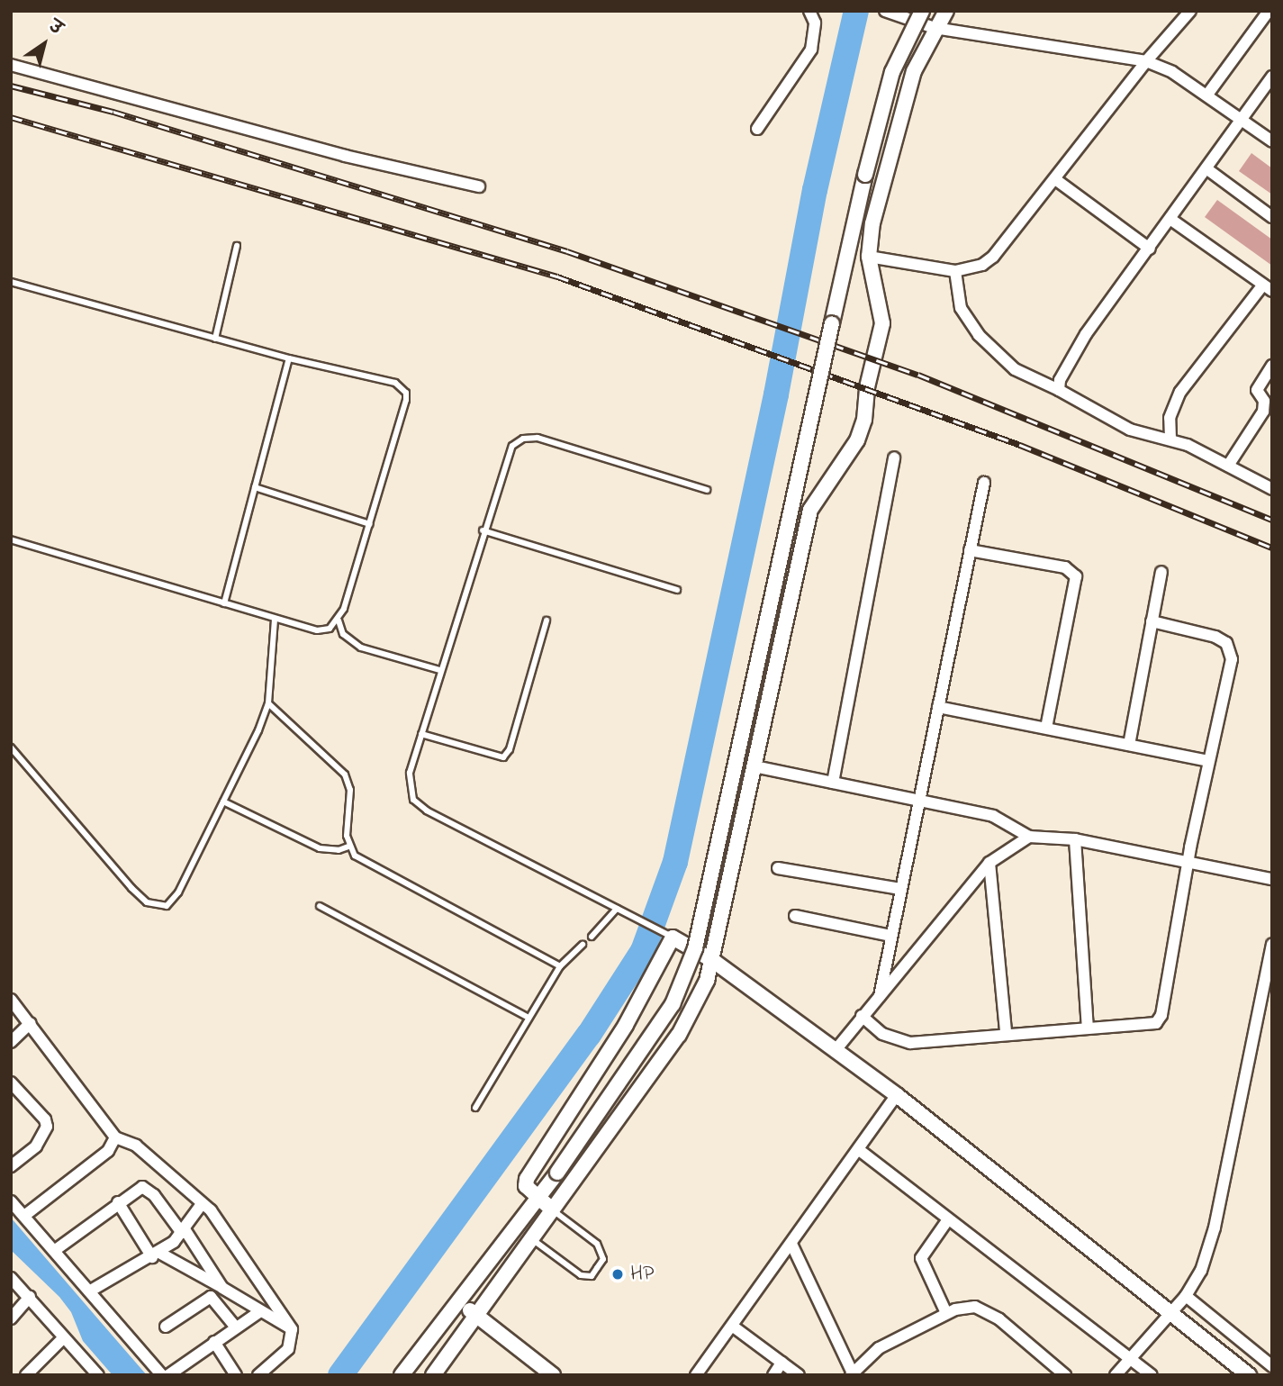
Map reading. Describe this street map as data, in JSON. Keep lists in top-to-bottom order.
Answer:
{
  "places": ["HP"],
  "north": "top right"
}
